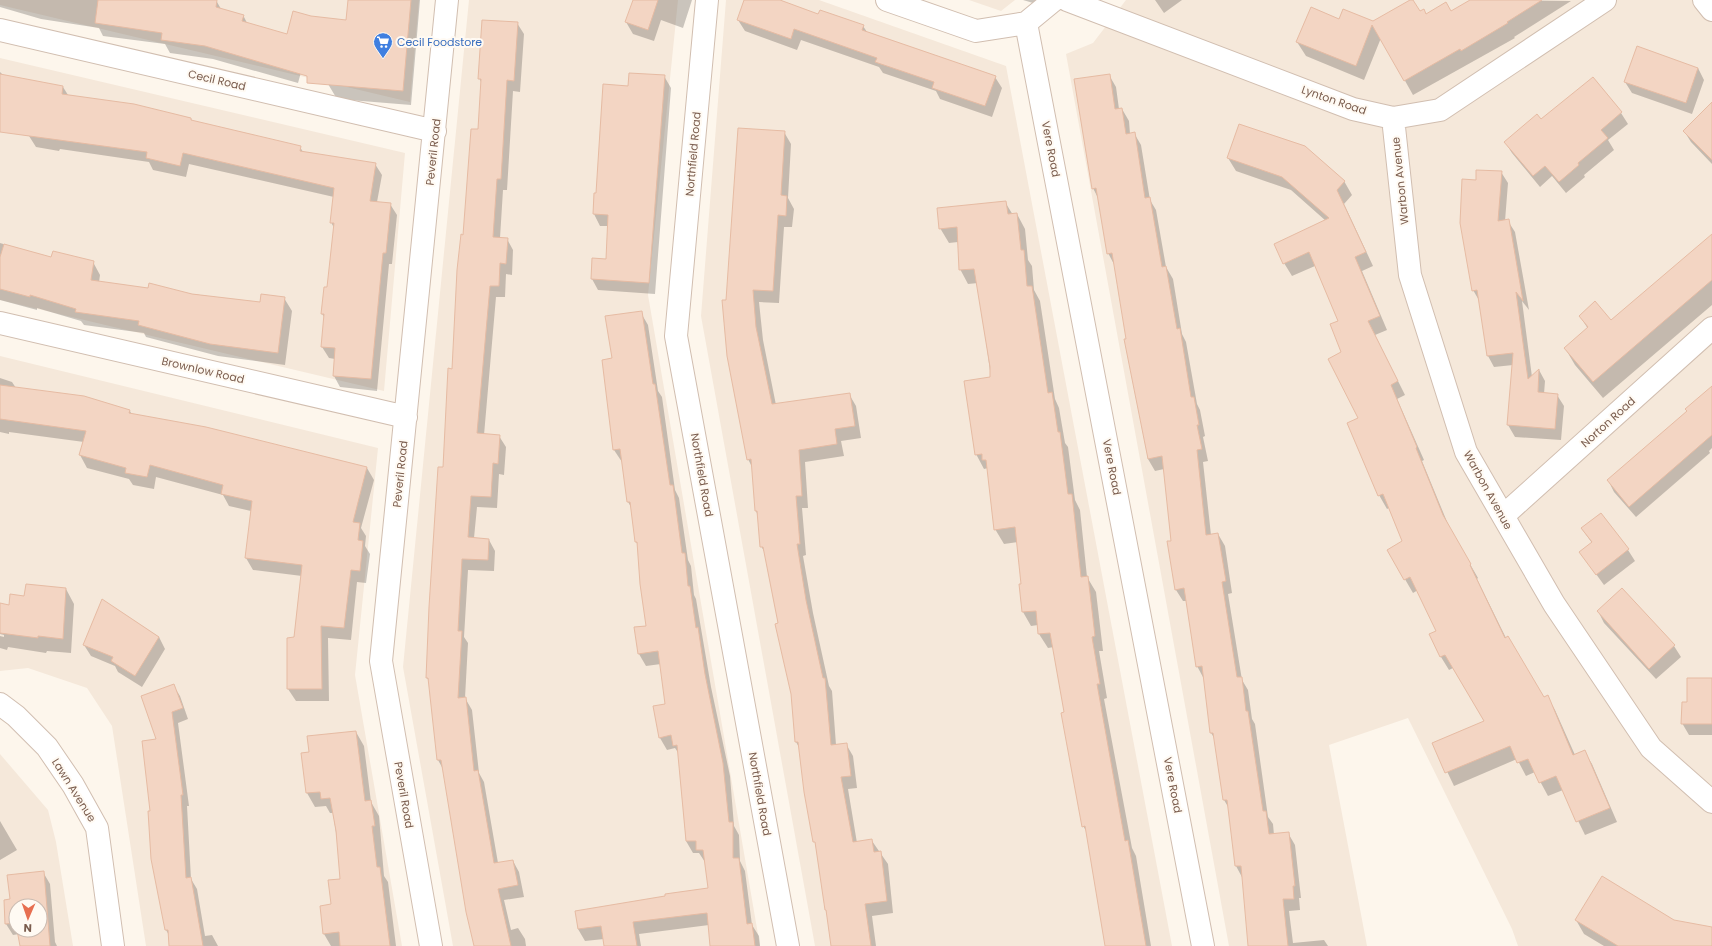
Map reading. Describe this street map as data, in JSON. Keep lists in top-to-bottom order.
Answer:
{
  "streets": {
    "street": [
      "Cecil Road",
      "Lynton Road",
      "Vere Road",
      "Peveril Road",
      "Northfield Road",
      "Warbon Avenue",
      "Brownlow Road",
      "Norton Road",
      "Lawn Avenue"
    ]
  },
  "crossings": [
    ["Cecil Road", "Peveril Road"],
    ["Lynton Road", "Warbon Avenue"],
    ["Peveril Road", "Brownlow Road"],
    ["Warbon Avenue", "Norton Road"]
  ],
  "places": {
    "supermarket": ["Cecil Foodstore"]
  },
  "north": "bottom"
}
